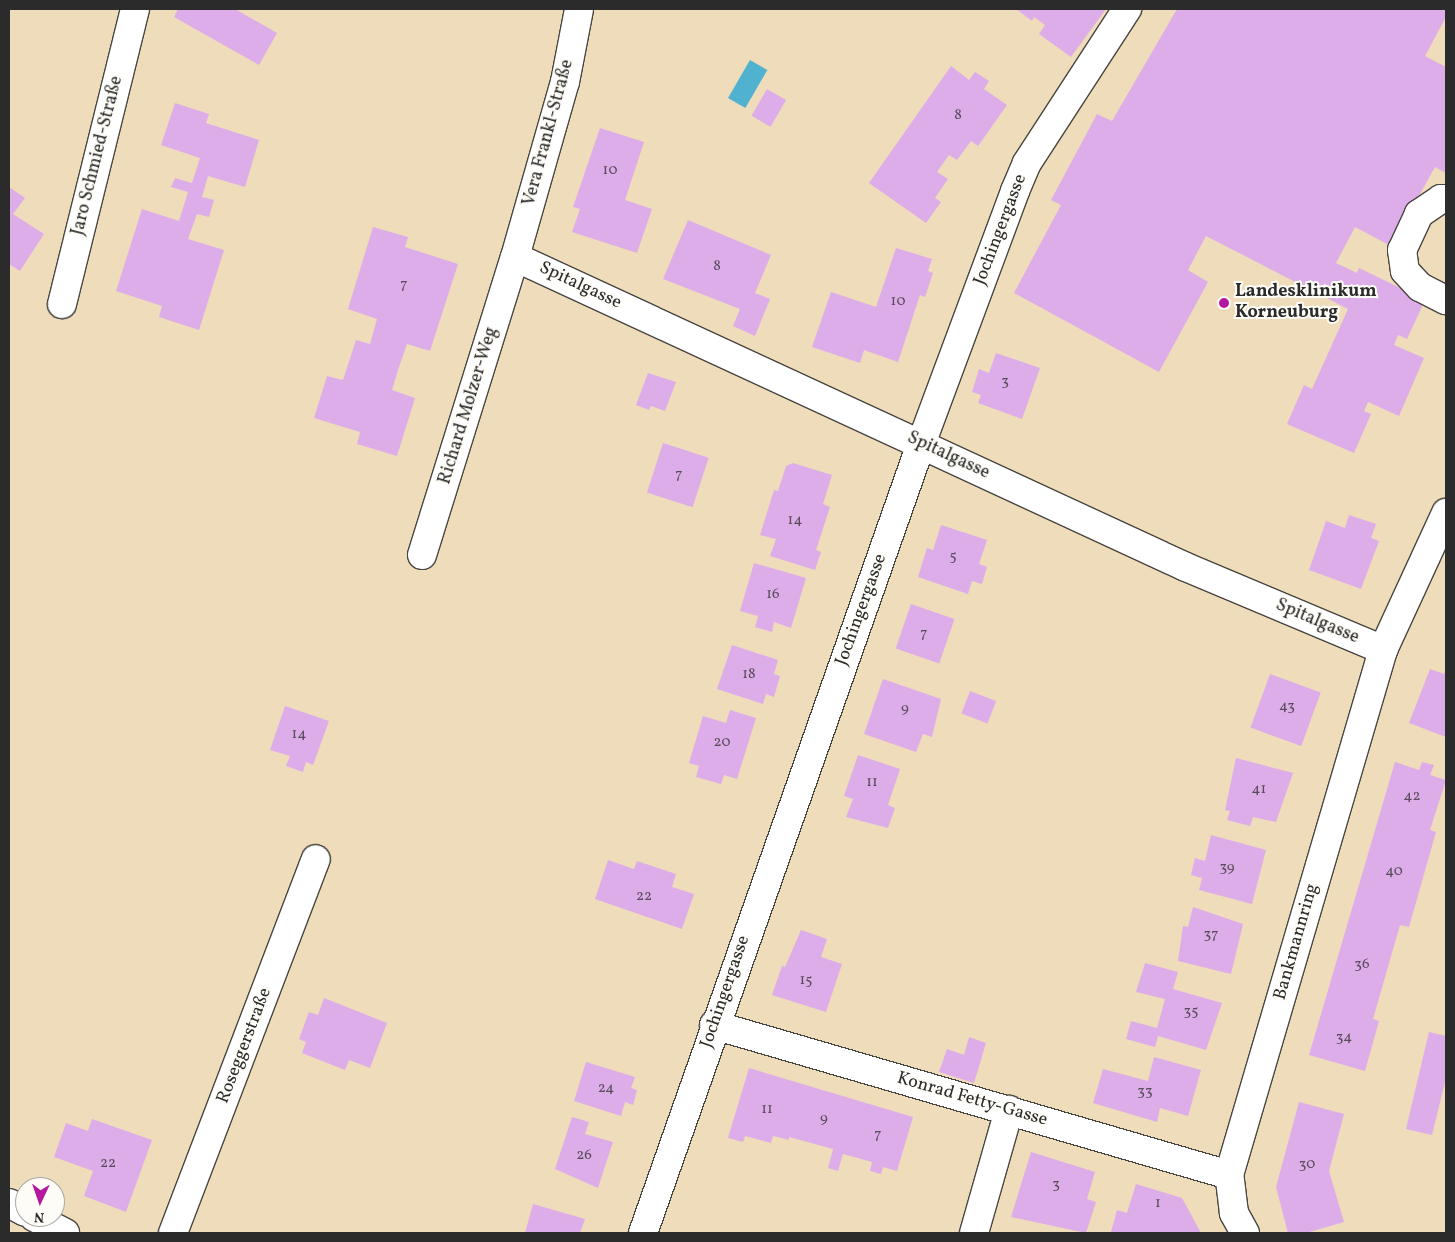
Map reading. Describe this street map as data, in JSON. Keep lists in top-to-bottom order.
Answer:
{
  "streets": {
    "street": [
      "Vera Frankl-Straße",
      "Jaro Schmied-Straße",
      "Jochingergasse",
      "Spitalgasse",
      "Richard Molzer-Weg",
      "Bankmannring",
      "Roseggerstraße",
      "Konrad Fetty-Gasse"
    ]
  },
  "crossings": [
    ["Vera Frankl-Straße", "Spitalgasse"],
    ["Vera Frankl-Straße", "Richard Molzer-Weg"],
    ["Jochingergasse", "Spitalgasse"],
    ["Jochingergasse", "Konrad Fetty-Gasse"],
    ["Spitalgasse", "Richard Molzer-Weg"],
    ["Spitalgasse", "Bankmannring"],
    ["Bankmannring", "Konrad Fetty-Gasse"]
  ],
  "places": ["Landesklinikum Korneuburg"],
  "house_numbers": [
    "8",
    "10",
    "8",
    "7",
    "10",
    "3",
    "7",
    "14",
    "5",
    "16",
    "7",
    "18",
    "43",
    "9",
    "14",
    "20",
    "11",
    "41",
    "42",
    "39",
    "40",
    "22",
    "37",
    "36",
    "15",
    "35",
    "34",
    "24",
    "33",
    "11",
    "9",
    "7",
    "26",
    "22",
    "30",
    "3",
    "1"
  ],
  "north": "bottom"
}
